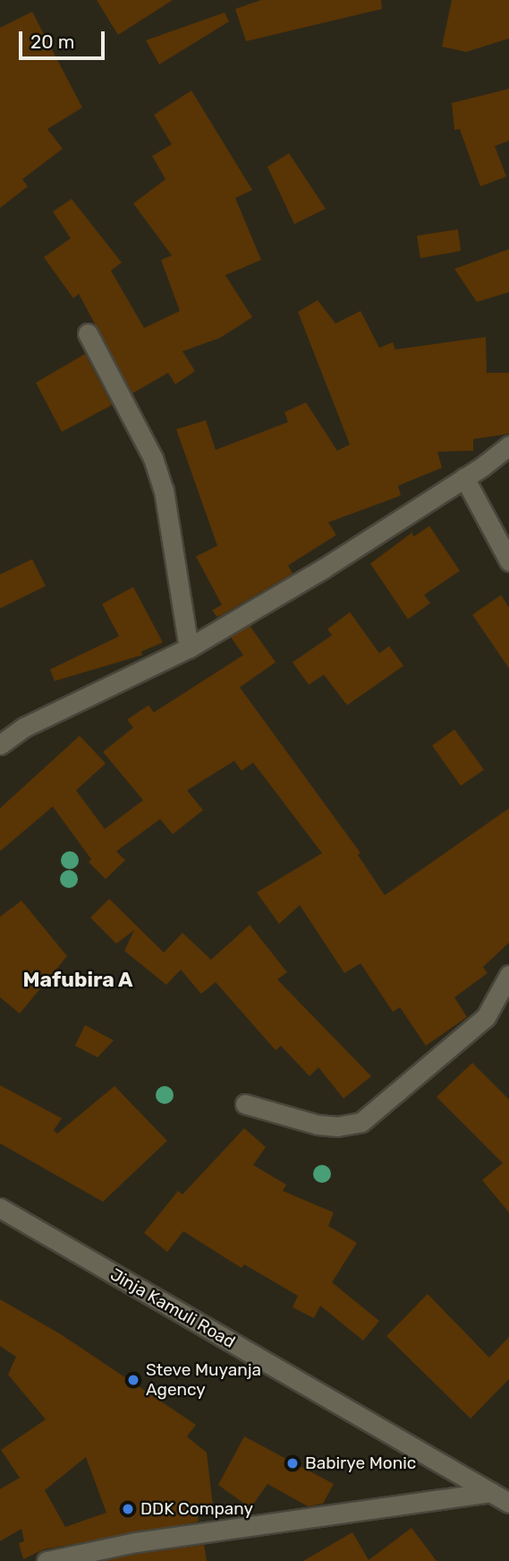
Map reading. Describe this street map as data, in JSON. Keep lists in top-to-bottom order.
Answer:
{
  "streets": {
    "street": ["Jinja Kamuli Road"]
  },
  "districts": ["Mafubira A"],
  "places": ["Steve Muyanja Agency", "Babirye Monic", "DDK Company"],
  "scale_bar": "20 m"
}
